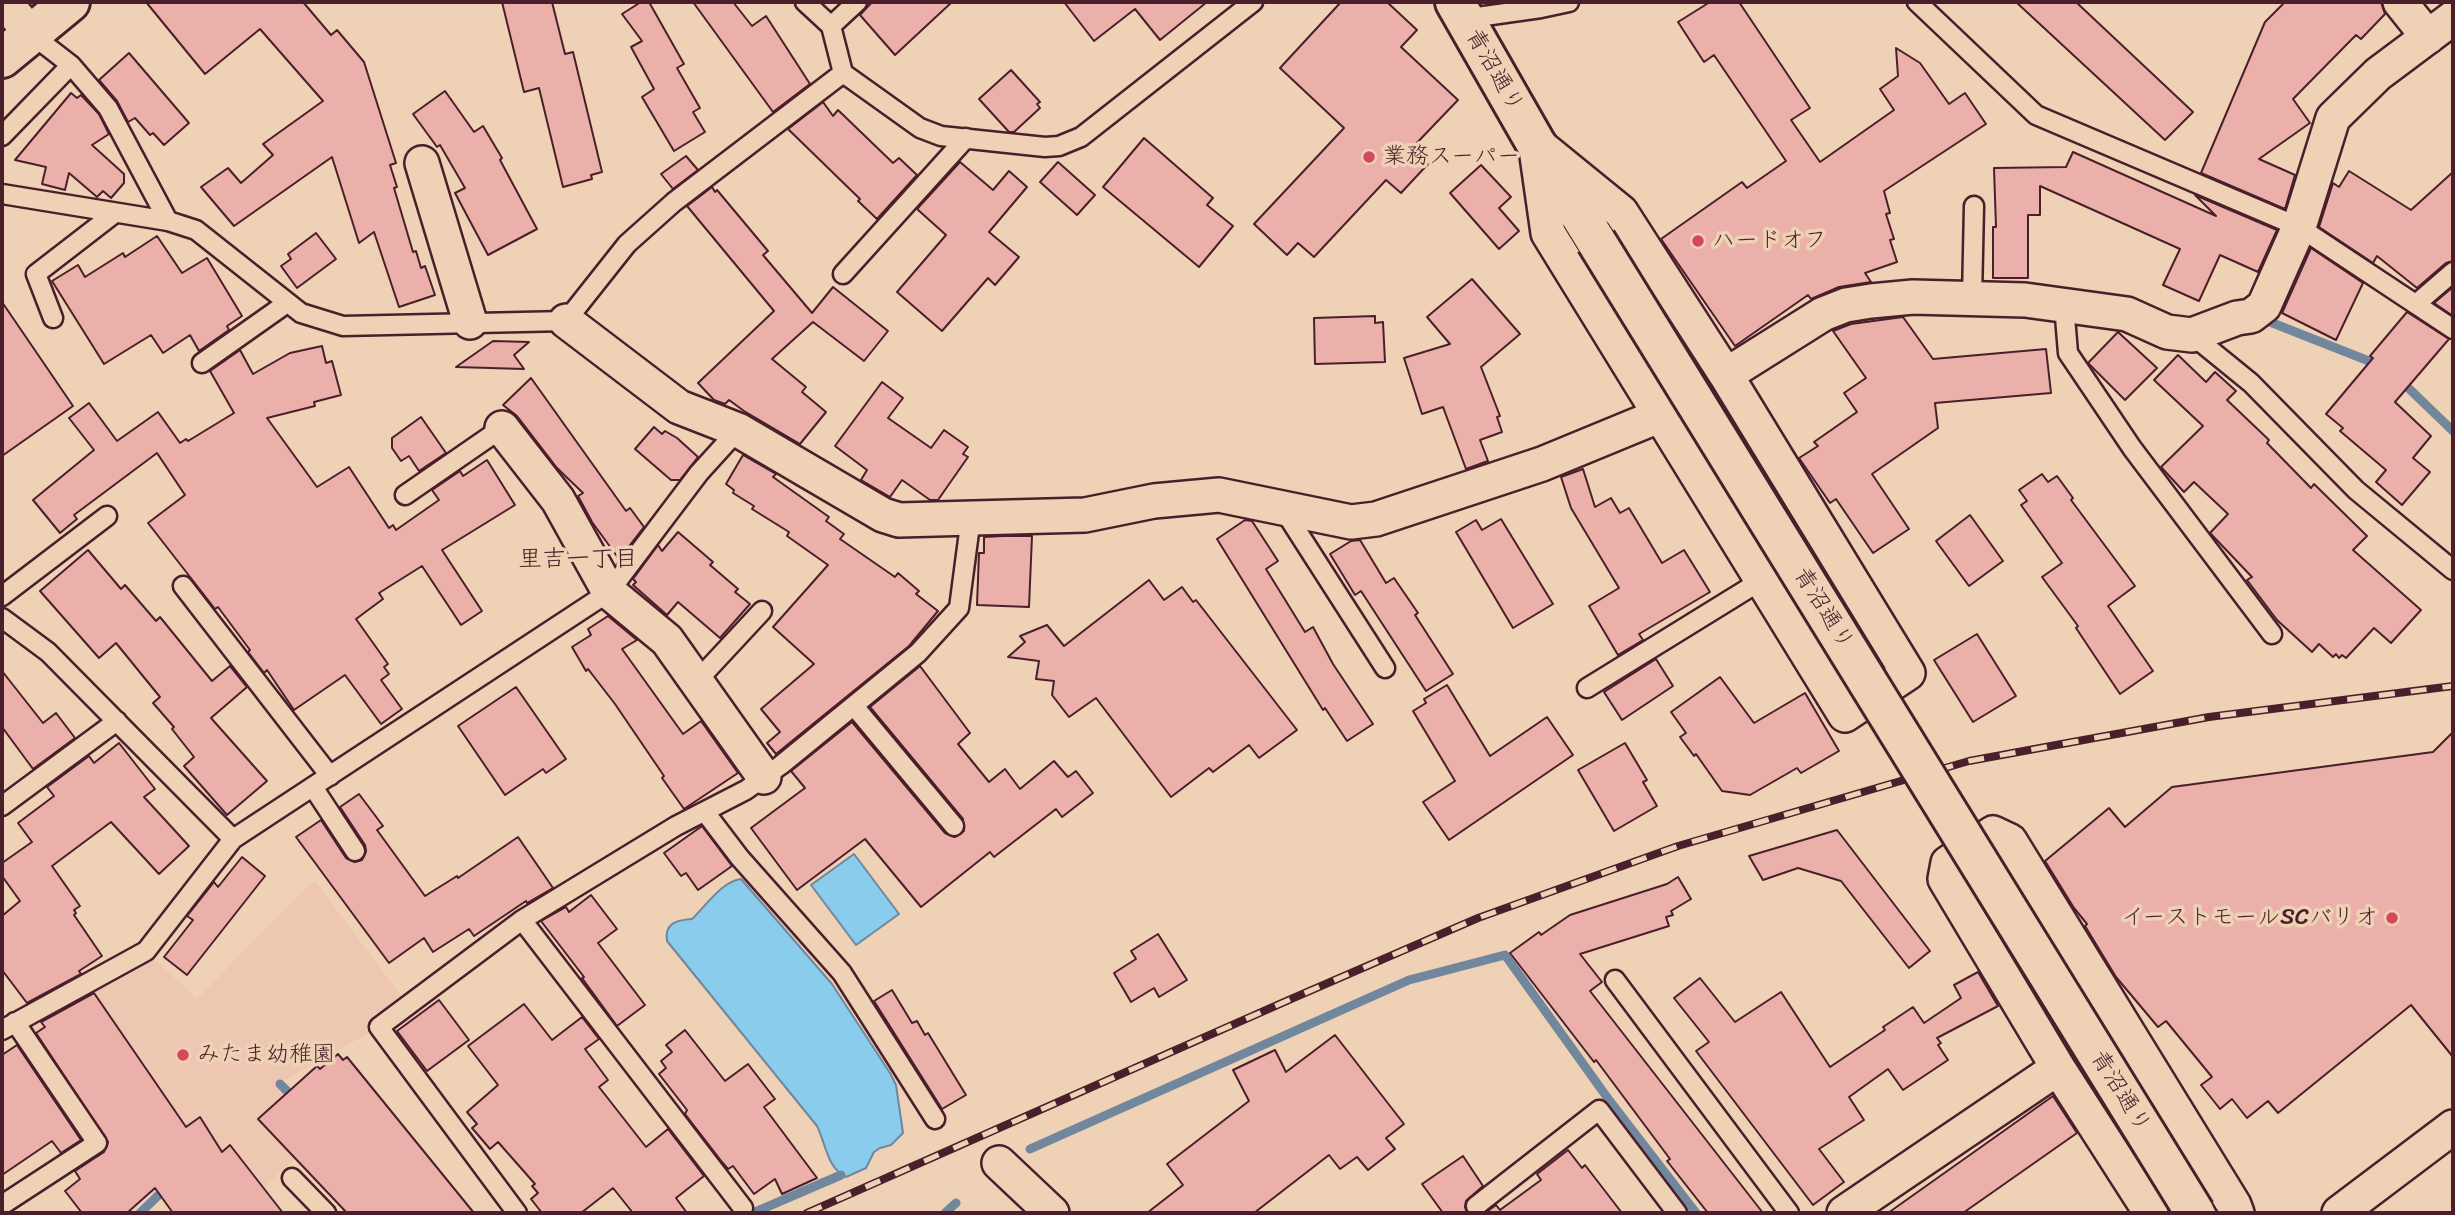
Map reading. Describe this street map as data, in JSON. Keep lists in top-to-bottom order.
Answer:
{
  "streets": {
    "street": ["青沼通り"]
  },
  "districts": ["里吉一丁目"],
  "places": [
    "業務スーパー",
    "ハードオフ",
    "イーストモールSCバリオ",
    "みたま幼稚園"
  ]
}
